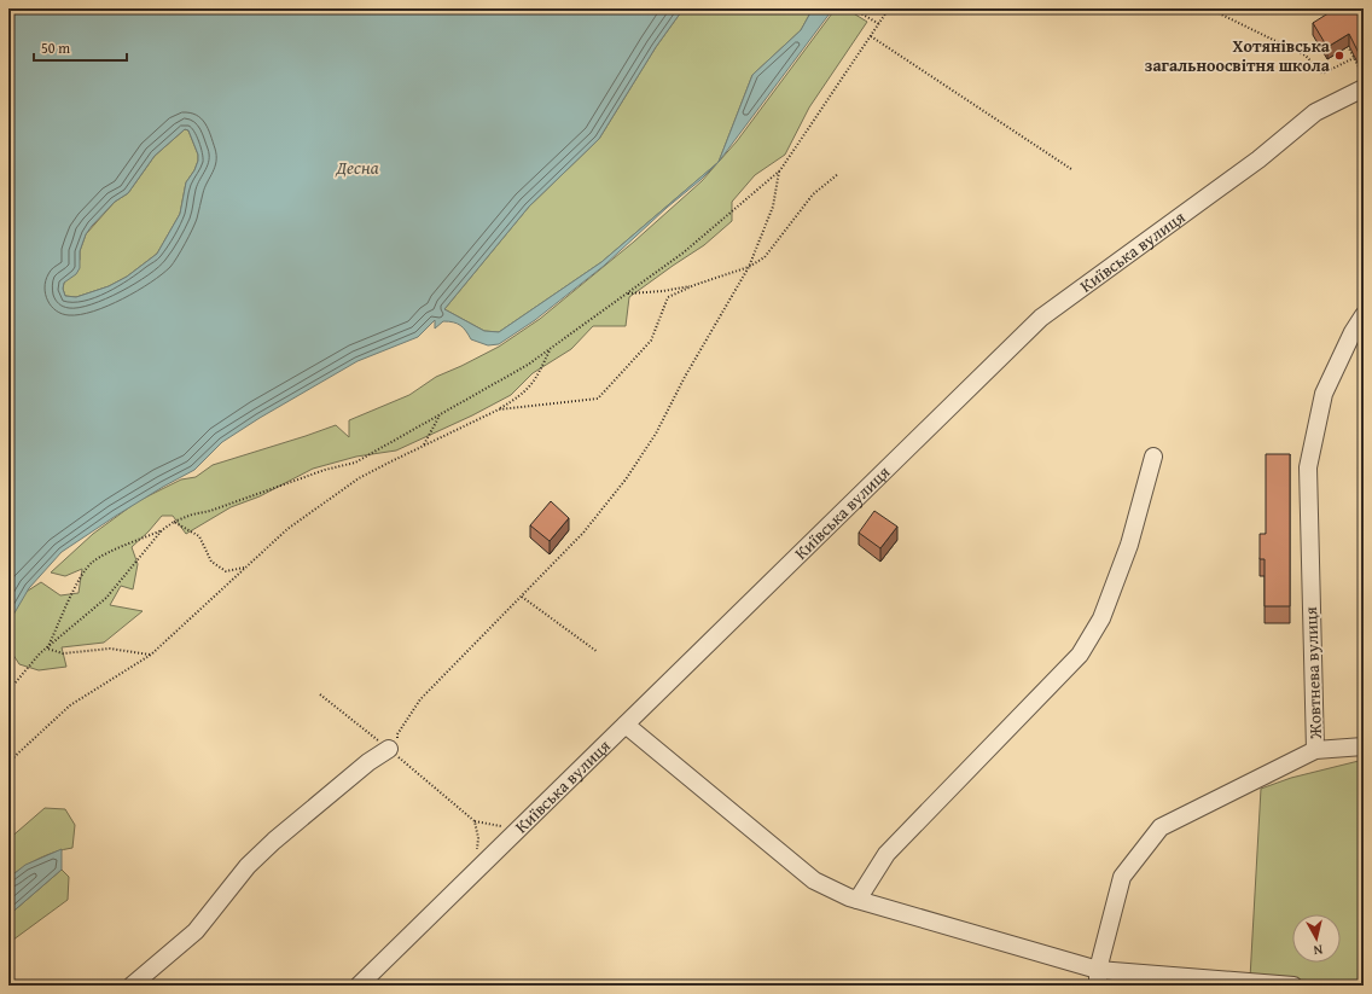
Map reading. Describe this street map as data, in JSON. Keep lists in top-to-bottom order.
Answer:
{
  "streets": {
    "street": ["Київська вулиця", "Жовтнева вулиця"]
  },
  "water": ["Десна"],
  "places": ["Хотянівська загальноосвітня школа"],
  "scale_bar": "50 m",
  "north": "bottom"
}
